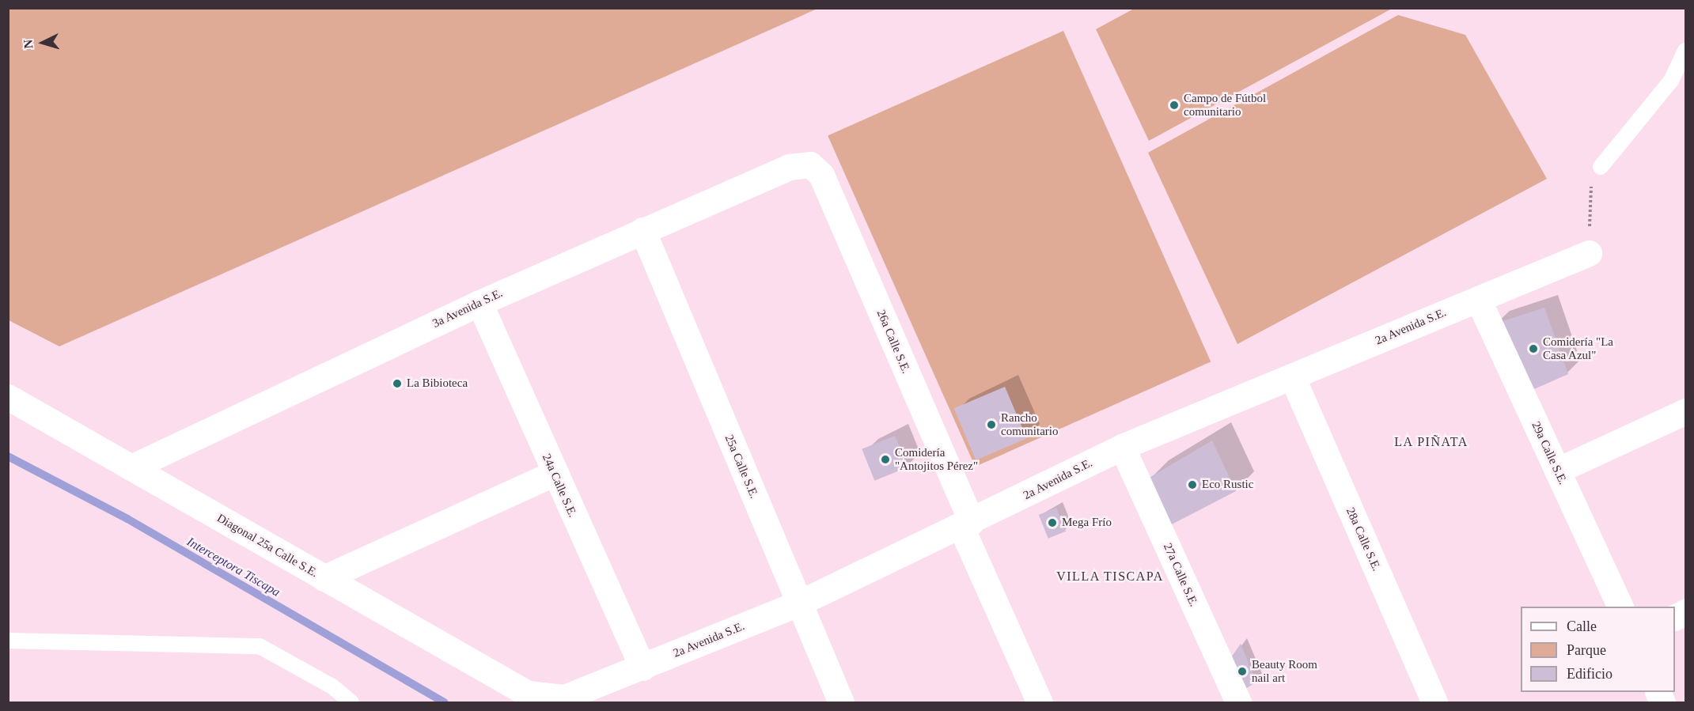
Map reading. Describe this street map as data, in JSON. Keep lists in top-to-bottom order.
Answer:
{
  "streets": {
    "street": [
      "3a Avenida S.E.",
      "2a Avenida S.E.",
      "26a Calle S.E.",
      "29a Calle S.E.",
      "25a Calle S.E.",
      "24a Calle S.E.",
      "28a Calle S.E.",
      "Diagonal 25a Calle S.E.",
      "27a Calle S.E."
    ]
  },
  "crossings": [
    ["3a Avenida S.E.", "26a Calle S.E."],
    ["3a Avenida S.E.", "25a Calle S.E."],
    ["3a Avenida S.E.", "24a Calle S.E."],
    ["3a Avenida S.E.", "Diagonal 25a Calle S.E."],
    ["2a Avenida S.E.", "26a Calle S.E."],
    ["2a Avenida S.E.", "29a Calle S.E."],
    ["2a Avenida S.E.", "25a Calle S.E."],
    ["2a Avenida S.E.", "24a Calle S.E."],
    ["2a Avenida S.E.", "28a Calle S.E."],
    ["2a Avenida S.E.", "Diagonal 25a Calle S.E."],
    ["2a Avenida S.E.", "27a Calle S.E."]
  ],
  "districts": ["LA PIÑATA", "VILLA TISCAPA"],
  "water": ["Interceptora Tiscapa"],
  "places": [
    "Campo de Fútbol comunitario",
    "Comidería \"La Casa Azul\"",
    "La Bibioteca",
    "Rancho comunitario",
    "Comidería \"Antojitos Pérez\"",
    "Eco Rustic",
    "Mega Frío",
    "Beauty Room nail art"
  ],
  "legend": ["Calle", "Parque", "Edificio"],
  "north": "left"
}
